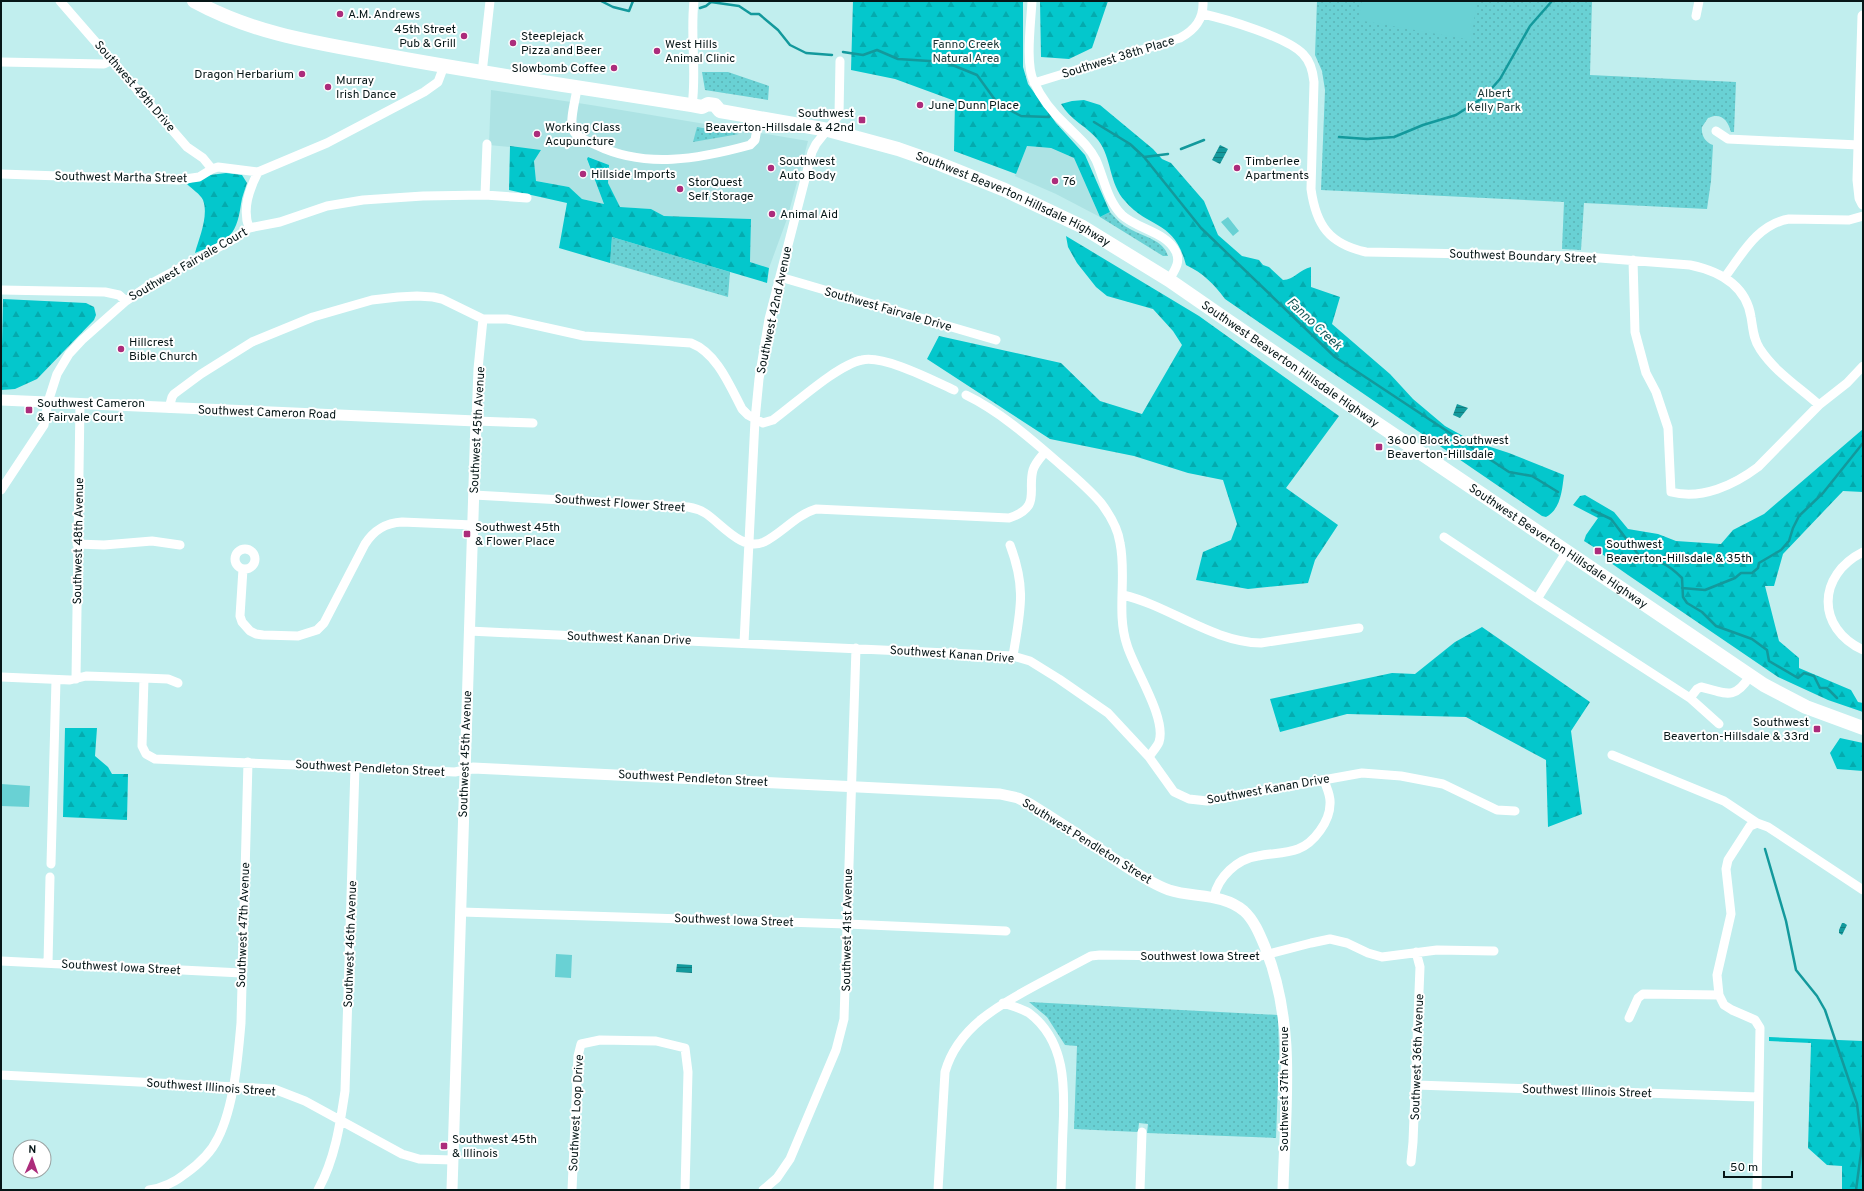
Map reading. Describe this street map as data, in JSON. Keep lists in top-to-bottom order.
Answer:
{
  "streets": {
    "main road": ["Southwest Beaverton Hillsdale Highway"],
    "street": [
      "Southwest 38th Place",
      "Southwest 49th Drive",
      "Southwest Martha Street",
      "Southwest Boundary Street",
      "Southwest Fairvale Court",
      "Southwest Fairvale Drive",
      "Southwest 42nd Avenue",
      "Southwest Cameron Road",
      "Southwest 45th Avenue",
      "Southwest Flower Street",
      "Southwest 48th Avenue",
      "Southwest Kanan Drive",
      "Southwest Pendleton Street",
      "Southwest Iowa Street",
      "Southwest 47th Avenue",
      "Southwest 41st Avenue",
      "Southwest 46th Avenue",
      "Southwest 36th Avenue",
      "Southwest Illinois Street",
      "Southwest 37th Avenue",
      "Southwest Loop Drive"
    ]
  },
  "crossings": [
    ["Southwest 38th Place", "Southwest Boundary Street"],
    ["Southwest 49th Drive", "Southwest Martha Street"],
    ["Southwest Beaverton Hillsdale Highway", "Southwest 42nd Avenue"],
    ["Southwest Fairvale Court", "Southwest Cameron Road"],
    ["Southwest Fairvale Drive", "Southwest 42nd Avenue"],
    ["Southwest 42nd Avenue", "Southwest Flower Street"],
    ["Southwest 42nd Avenue", "Southwest Kanan Drive"],
    ["Southwest Cameron Road", "Southwest 45th Avenue"],
    ["Southwest Cameron Road", "Southwest 48th Avenue"],
    ["Southwest 45th Avenue", "Southwest Flower Street"],
    ["Southwest 45th Avenue", "Southwest Kanan Drive"],
    ["Southwest 45th Avenue", "Southwest Pendleton Street"],
    ["Southwest 45th Avenue", "Southwest Iowa Street"],
    ["Southwest 45th Avenue", "Southwest Illinois Street"],
    ["Southwest Kanan Drive", "Southwest 41st Avenue"],
    ["Southwest Pendleton Street", "Southwest 47th Avenue"],
    ["Southwest Pendleton Street", "Southwest 41st Avenue"],
    ["Southwest Pendleton Street", "Southwest 46th Avenue"],
    ["Southwest Pendleton Street", "Southwest 37th Avenue"],
    ["Southwest Iowa Street", "Southwest 47th Avenue"],
    ["Southwest Iowa Street", "Southwest 41st Avenue"],
    ["Southwest Iowa Street", "Southwest 36th Avenue"],
    ["Southwest Iowa Street", "Southwest 37th Avenue"],
    ["Southwest 47th Avenue", "Southwest Illinois Street"],
    ["Southwest 46th Avenue", "Southwest Illinois Street"],
    ["Southwest 36th Avenue", "Southwest Illinois Street"]
  ],
  "water": ["Fanno Creek"],
  "parks": ["Fanno Creek Natural Area", "Albert Kelly Park"],
  "places": {
    "other": [
      "A.M. Andrews",
      "45th Street Pub & Grill",
      "Steeplejack Pizza and Beer",
      "West Hills Animal Clinic",
      "Slowbomb Coffee",
      "Dragon Herbarium",
      "Murray Irish Dance",
      "June Dunn Place",
      "Working Class Acupuncture",
      "Southwest Auto Body",
      "Timberlee Apartments",
      "Hillside Imports",
      "76",
      "StorQuest Self Storage",
      "Animal Aid",
      "Hillcrest Bible Church"
    ],
    "transit": [
      "Southwest Beaverton-Hillsdale & 42nd",
      "Southwest Cameron & Fairvale Court",
      "3600 Block Southwest Beaverton-Hillsdale",
      "Southwest 45th & Flower Place",
      "Southwest Beaverton-Hillsdale & 35th",
      "Southwest Beaverton-Hillsdale & 33rd",
      "Southwest 45th & Illinois"
    ]
  },
  "scale_bar": "50 m",
  "north": "top"
}
